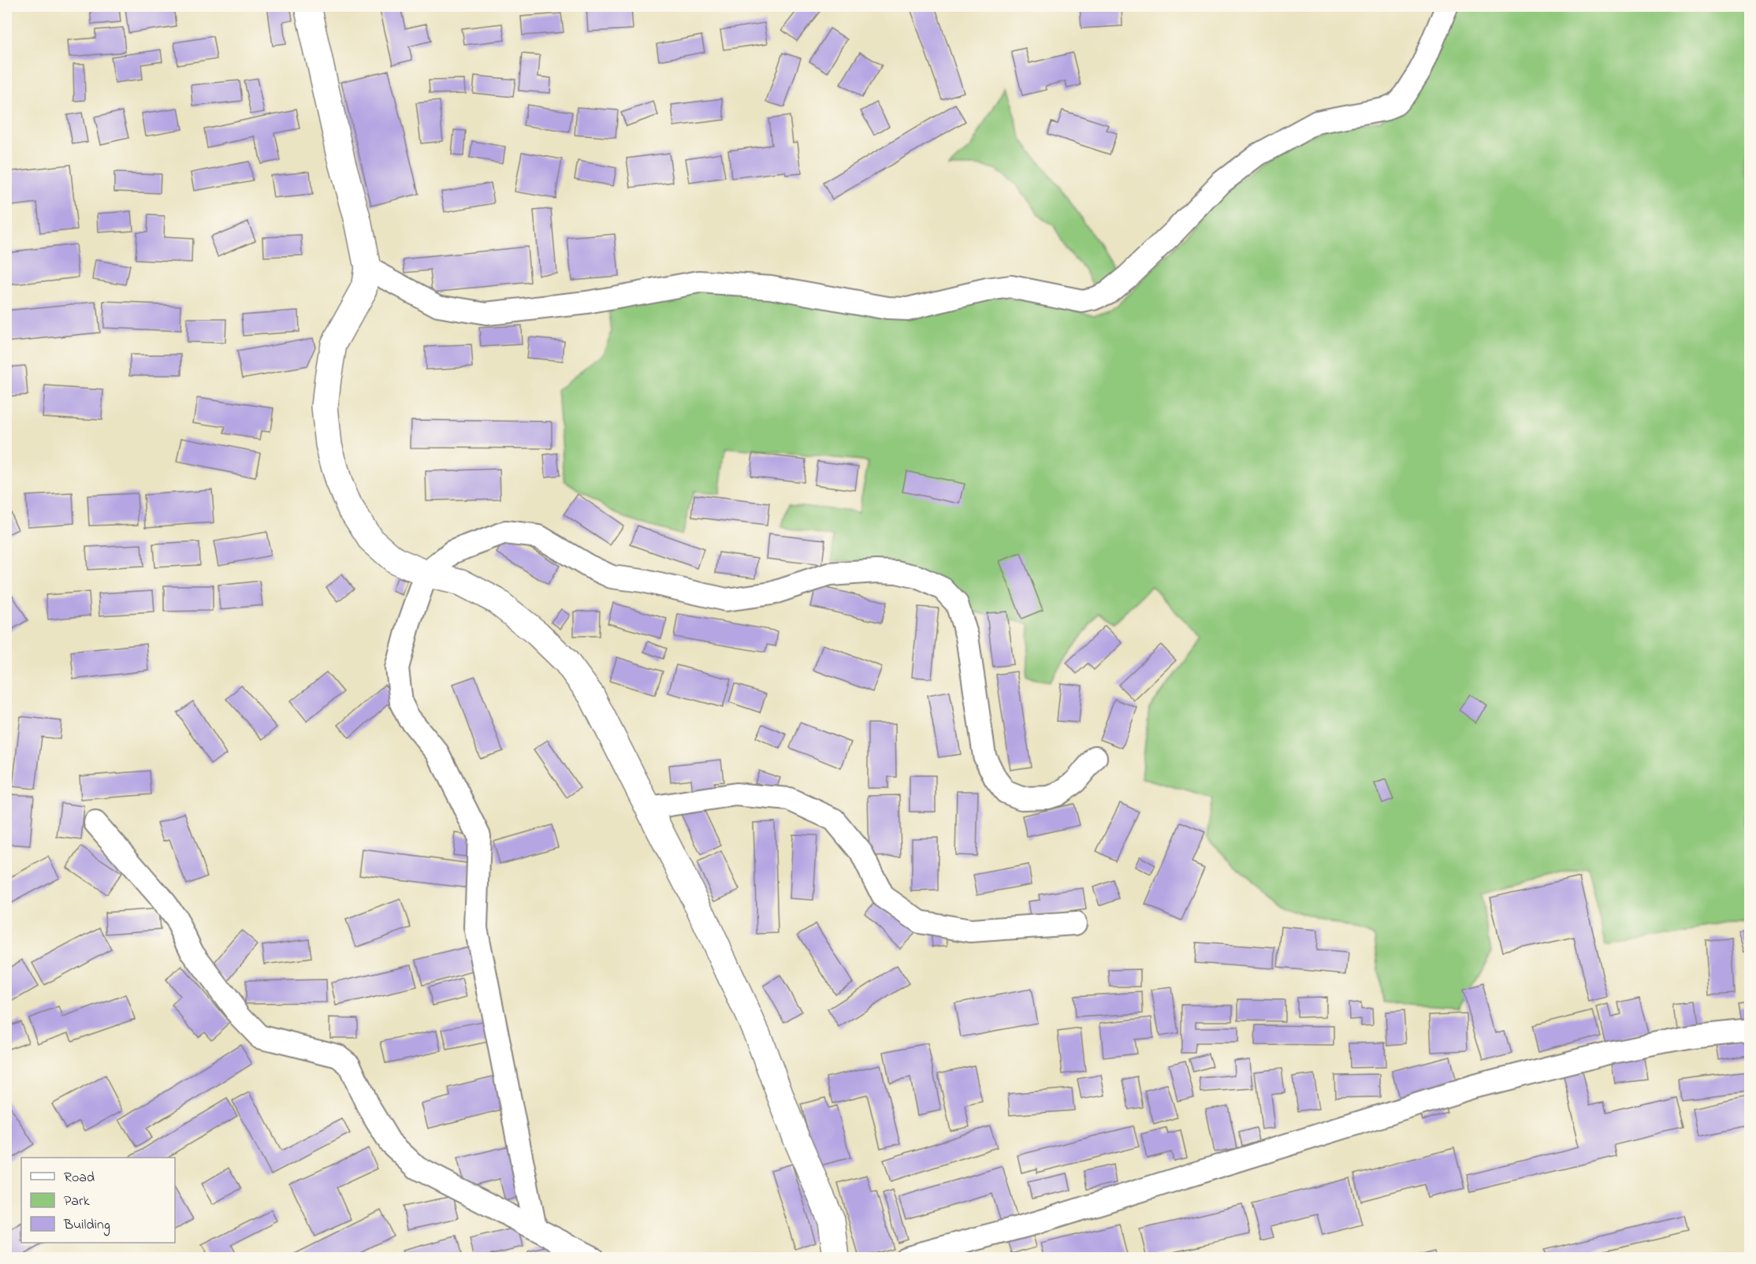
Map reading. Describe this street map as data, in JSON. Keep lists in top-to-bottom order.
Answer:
{
  "legend": ["Road", "Park", "Building"]
}
